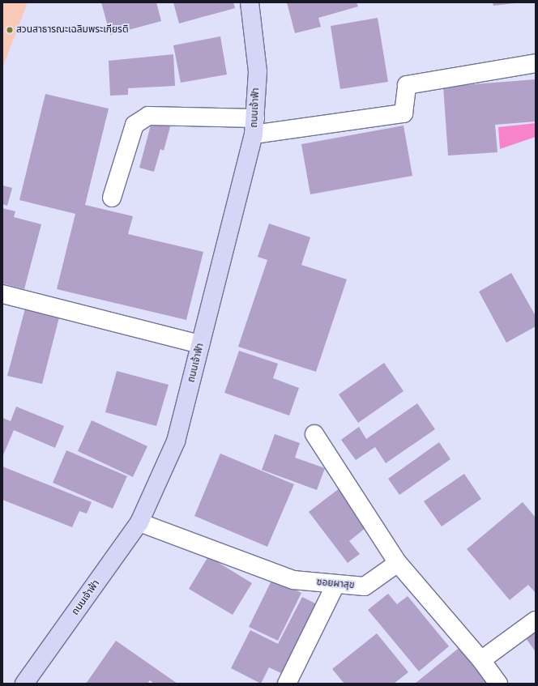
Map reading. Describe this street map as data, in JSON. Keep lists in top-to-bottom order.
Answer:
{
  "streets": {
    "main road": ["ถนนเจ้าฟ้า"],
    "street": ["ซอยผาสุข"]
  },
  "crossings": [
    ["ถนนเจ้าฟ้า", "ซอยผาสุข"]
  ],
  "places": ["สวนสาธารณะเฉลิมพระเกียรติ"]
}
